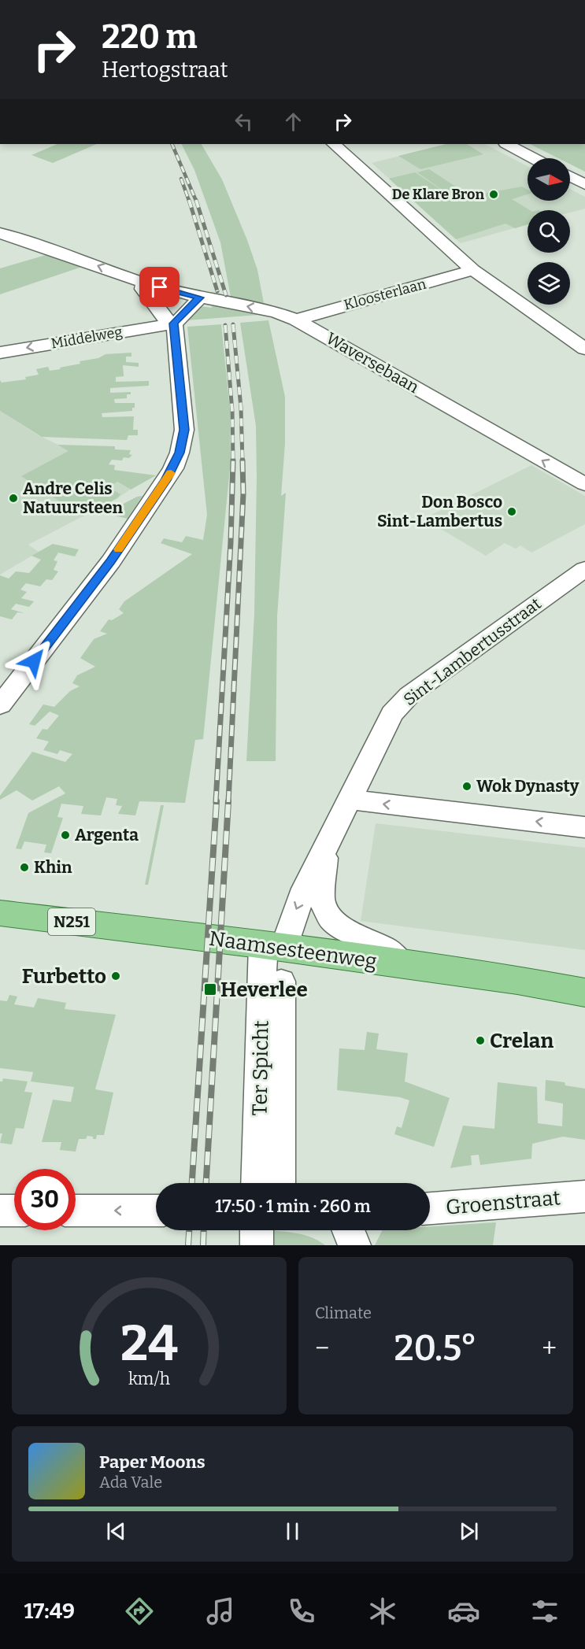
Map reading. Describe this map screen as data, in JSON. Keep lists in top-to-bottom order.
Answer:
{
  "streets": {
    "main road": ["N251", "Naamsesteenweg"],
    "street": [
      "Kloosterlaan",
      "Middelweg",
      "Waversebaan",
      "Sint-Lambertusstraat",
      "Ter Spicht",
      "Groenstraat"
    ]
  },
  "crossings": [
    ["Kloosterlaan", "Waversebaan"],
    ["Sint-Lambertusstraat", "Naamsesteenweg"],
    ["Sint-Lambertusstraat", "Ter Spicht"],
    ["Naamsesteenweg", "Ter Spicht"]
  ],
  "one_way": ["Middelweg"],
  "places": {
    "other": [
      "De Klare Bron",
      "Andre Celis Natuursteen",
      "Don Bosco Sint-Lambertus",
      "Wok Dynasty",
      "Argenta",
      "Khin",
      "Furbetto",
      "Crelan"
    ],
    "transit": ["Heverlee"]
  },
  "north": "right",
  "page": {
    "turn": ["220 m", "Hertogstraat"],
    "limit": "30",
    "trip": "17:50 · 1 min · 260 m",
    "tile": "Climate",
    "heat": ["−", "20.5°", "+"],
    "song": ["Paper Moons", "Ada Vale"],
    "tabs": "17:49",
    "gauge": ["24", "km/h"]
  }
}
